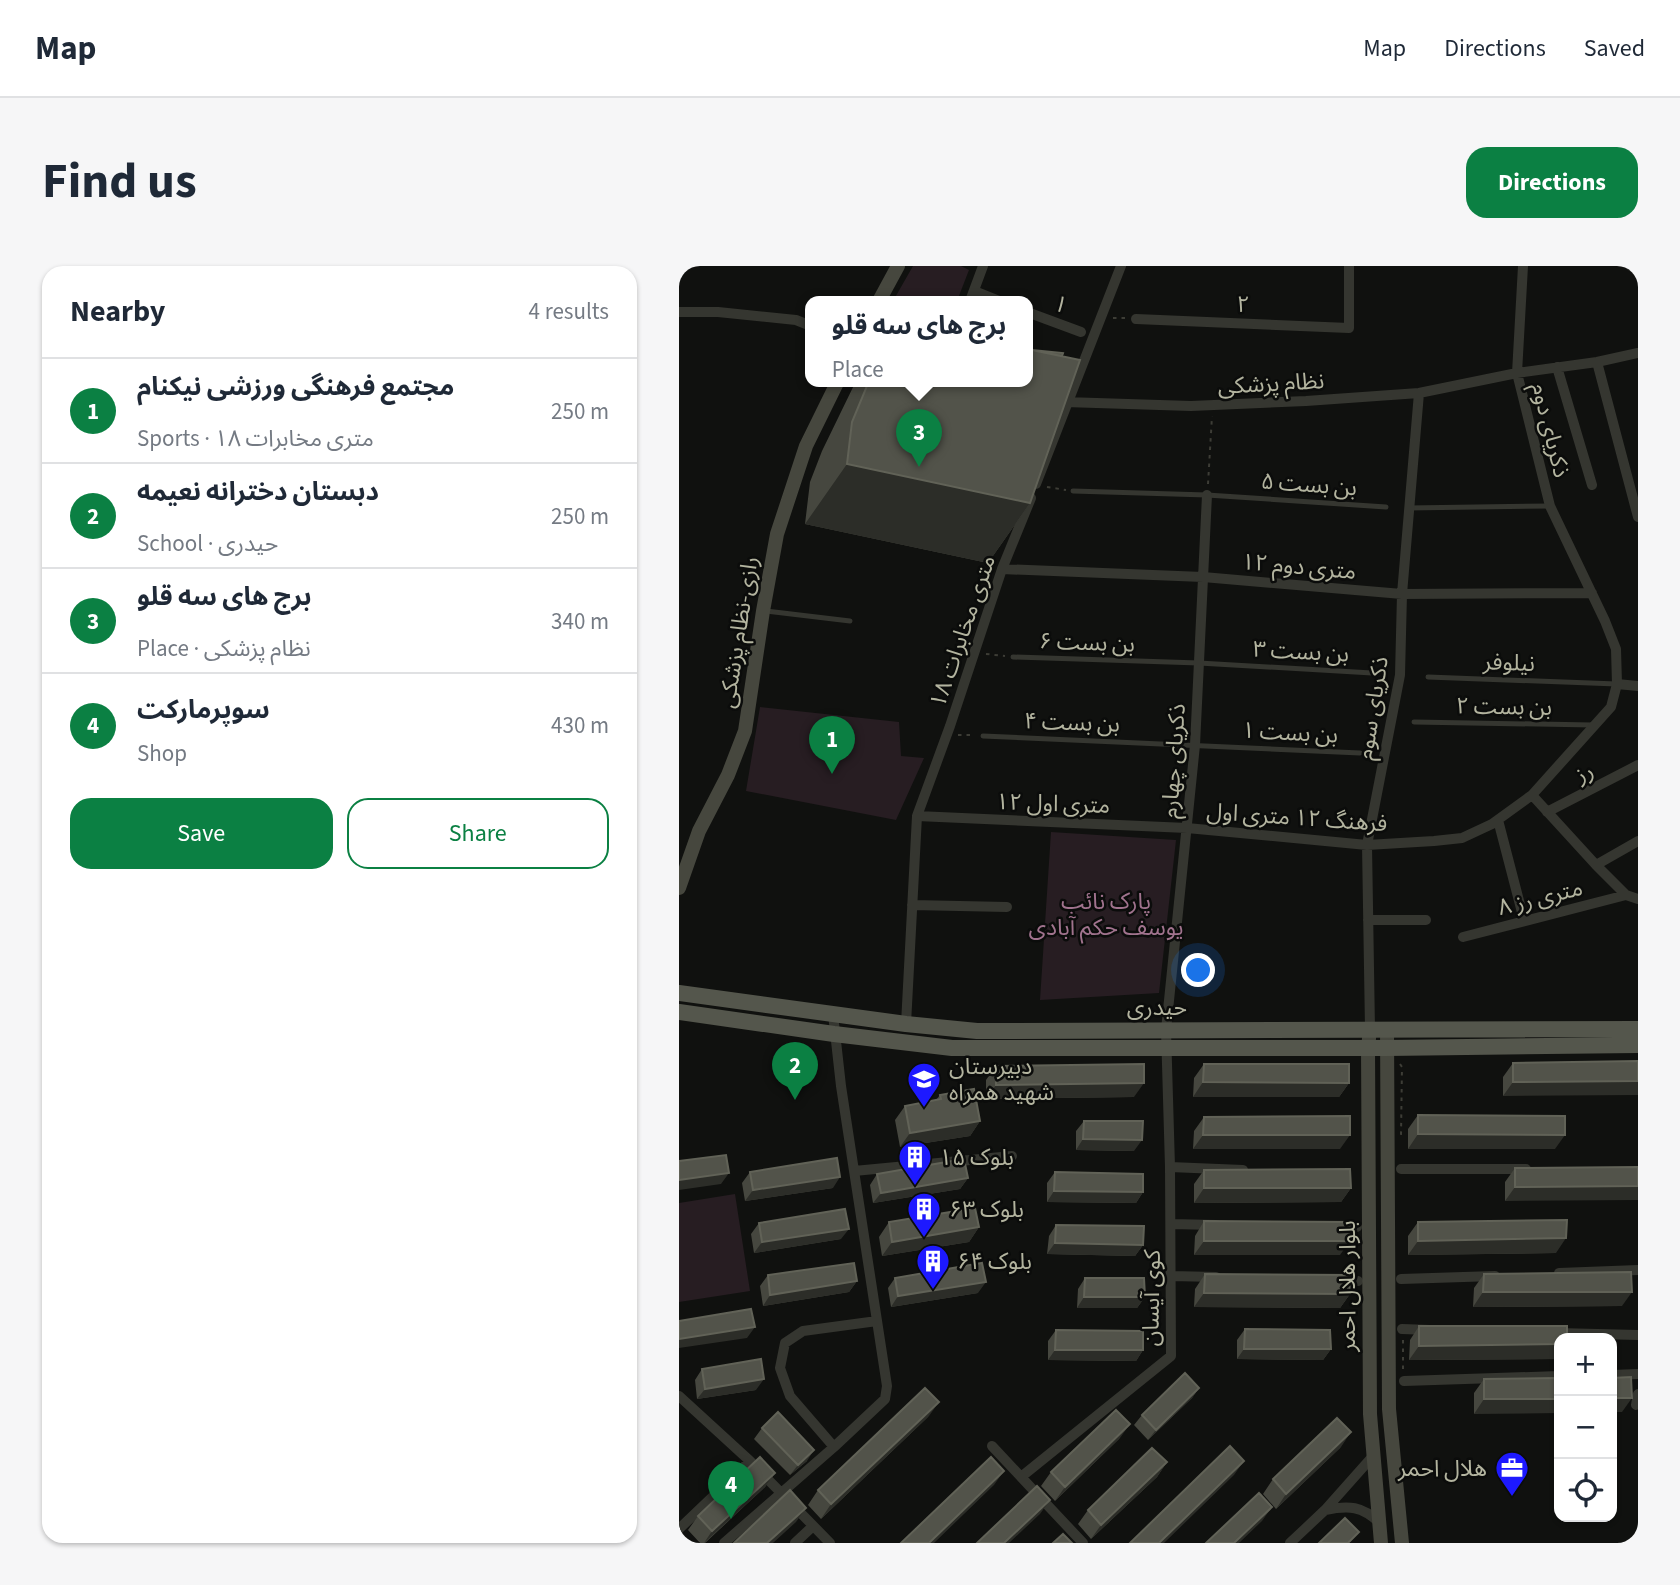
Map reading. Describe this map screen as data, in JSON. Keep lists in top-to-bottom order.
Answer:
{
  "streets": {
    "main road": ["رازی-نظام پزشکی", "حیدری", "بلوار هلال احمر"],
    "street": [
      "۱",
      "۲",
      "نظام پزشکی",
      "ذکریای دوم",
      "۱۲ متری دوم",
      "۱۸ متری مخابرات",
      "ذکریای سوم",
      "ذکریای چهارم",
      "رز",
      "۱۲ متری اول",
      "فرهنگ ۱۲ متری اول",
      "۸ متری رز",
      "کوی آیسان"
    ],
    "lane": [
      "بن بست ۵",
      "بن بست ۶",
      "بن بست ۳",
      "نیلوفر",
      "بن بست ۲",
      "بن بست ۴",
      "بن بست ۱"
    ]
  },
  "crossings": [
    ["نظام پزشکی", "ذکریای دوم"],
    ["نظام پزشکی", "۱۸ متری مخابرات"],
    ["نظام پزشکی", "ذکریای سوم"],
    ["ذکریای دوم", "۱۲ متری دوم"],
    ["ذکریای دوم", "فرهنگ ۱۲ متری اول"],
    ["بن بست ۵", "ذکریای چهارم"],
    ["۱۲ متری دوم", "۱۸ متری مخابرات"],
    ["۱۲ متری دوم", "ذکریای سوم"],
    ["۱۲ متری دوم", "ذکریای چهارم"],
    ["۱۲ متری دوم", "فرهنگ ۱۲ متری اول"],
    ["۱۸ متری مخابرات", "بن بست ۶"],
    ["۱۸ متری مخابرات", "۱۲ متری اول"],
    ["۱۸ متری مخابرات", "حیدری"],
    ["بن بست ۶", "بن بست ۳"],
    ["بن بست ۶", "ذکریای چهارم"],
    ["بن بست ۳", "ذکریای چهارم"],
    ["نیلوفر", "فرهنگ ۱۲ متری اول"],
    ["بن بست ۲", "فرهنگ ۱۲ متری اول"],
    ["ذکریای سوم", "فرهنگ ۱۲ متری اول"],
    ["ذکریای سوم", "حیدری"],
    ["ذکریای سوم", "بلوار هلال احمر"],
    ["بن بست ۴", "بن بست ۱"],
    ["بن بست ۴", "ذکریای چهارم"],
    ["بن بست ۱", "ذکریای چهارم"],
    ["ذکریای چهارم", "۱۲ متری اول"],
    ["ذکریای چهارم", "فرهنگ ۱۲ متری اول"],
    ["ذکریای چهارم", "حیدری"],
    ["ذکریای چهارم", "کوی آیسان"],
    ["۱۲ متری اول", "فرهنگ ۱۲ متری اول"],
    ["حیدری", "بلوار هلال احمر"],
    ["حیدری", "کوی آیسان"]
  ],
  "parks": ["پارک نائب یوسف حکم آبادی"],
  "places": {
    "school or university": ["دبیرستان شهید همراه"],
    "building": ["بلوک ۱۵", "بلوک ۶۳", "بلوک ۶۴"],
    "office": ["هلال احمر"]
  },
  "page": {
    "header": "Map",
    "nav": ["Map", "Directions", "Saved"],
    "title": "Find us",
    "buttons": [
      "Directions",
      ["Save", "Share"]
    ],
    "heading": ["Nearby", "4 results"],
    "popup": ["برج های سه قلو", "Place"],
    "list": [
      {
        "mark": "1",
        "name": "مجتمع فرهنگی ورزشی نیکنام",
        "note": "Sports · ۱۸ متری مخابرات",
        "value": "250 m"
      },
      {
        "mark": "2",
        "name": "دبستان دخترانه نعیمه",
        "note": "School · حیدری",
        "value": "250 m"
      },
      {
        "mark": "3",
        "name": "برج های سه قلو",
        "note": "Place · نظام پزشکی",
        "value": "340 m"
      },
      {
        "mark": "4",
        "name": "سوپرمارکت",
        "note": "Shop",
        "value": "430 m"
      }
    ],
    "pins": [
      "3",
      "1",
      "2",
      "4"
    ],
    "map_buttons": ["+", "−"]
  }
}
